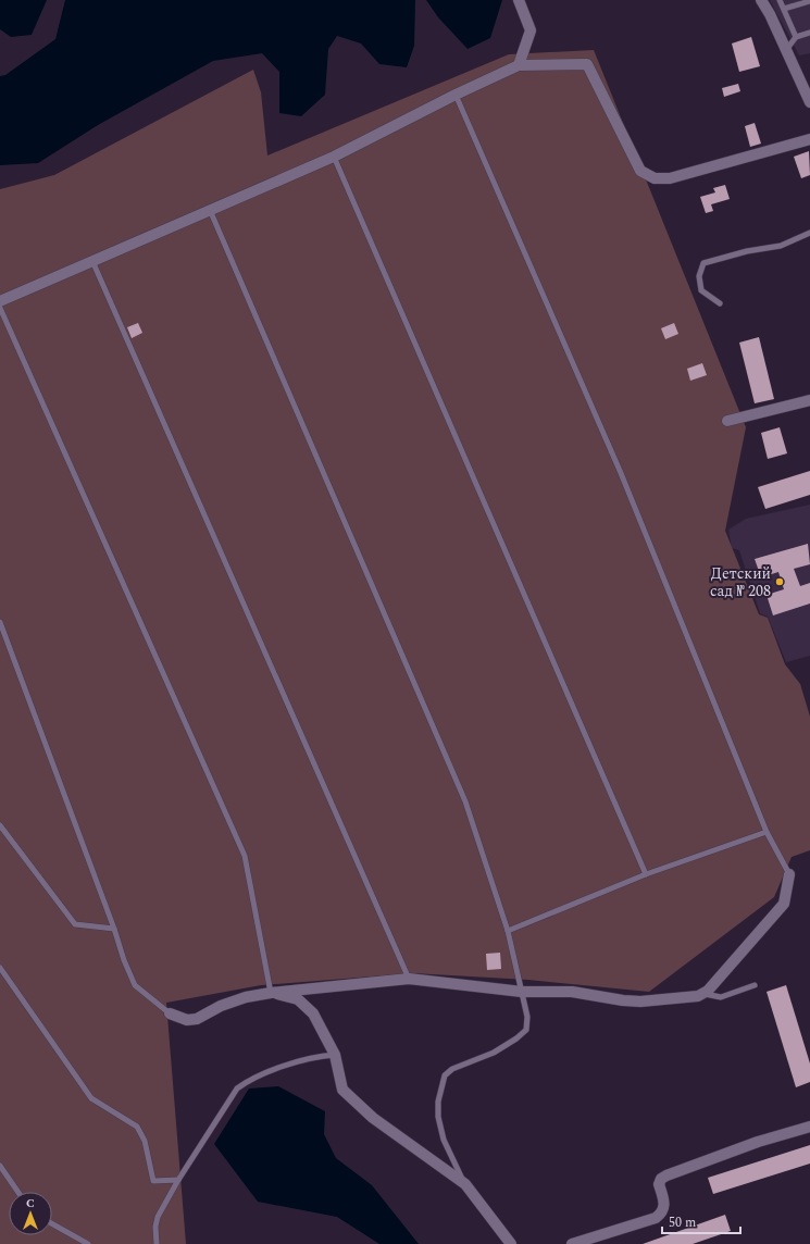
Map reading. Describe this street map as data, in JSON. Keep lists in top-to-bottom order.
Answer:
{
  "places": ["Детский сад № 208"],
  "scale_bar": "50 m",
  "north": "top"
}
